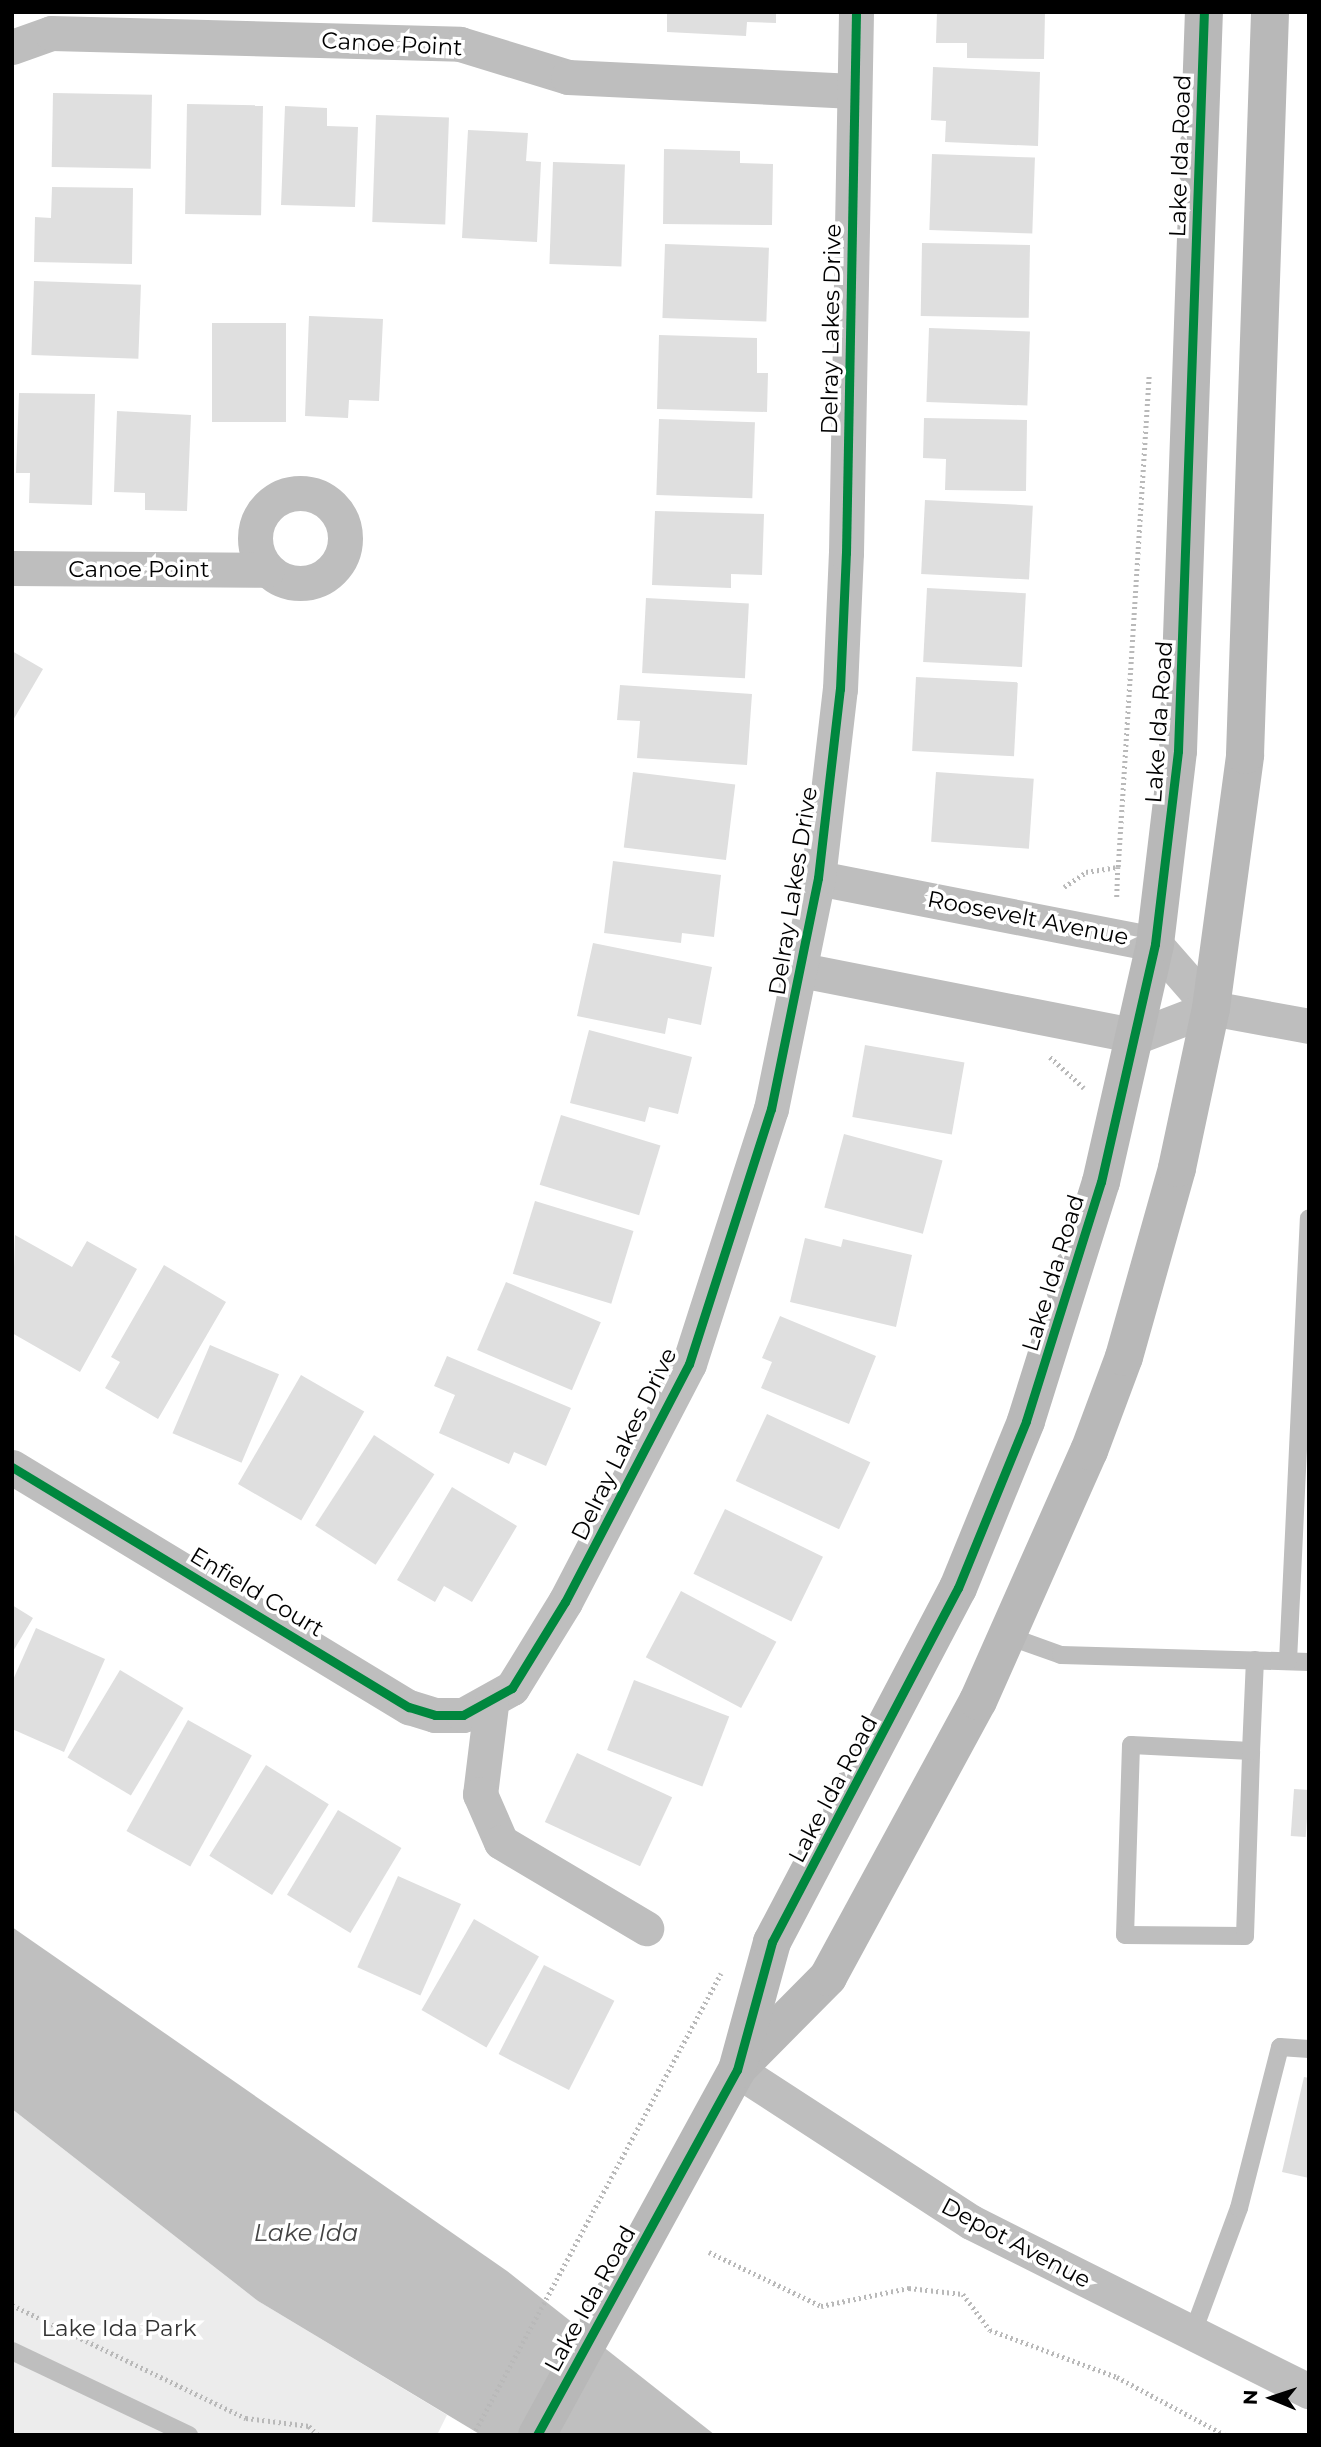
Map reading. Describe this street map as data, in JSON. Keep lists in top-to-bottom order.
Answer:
{
  "streets": {
    "street": [
      "Canoe Point",
      "Lake Ida Road",
      "Delray Lakes Drive",
      "Roosevelt Avenue",
      "Enfield Court",
      "Depot Avenue"
    ]
  },
  "crossings": [
    ["Canoe Point", "Delray Lakes Drive"],
    ["Lake Ida Road", "Roosevelt Avenue"],
    ["Lake Ida Road", "Depot Avenue"],
    ["Delray Lakes Drive", "Roosevelt Avenue"],
    ["Delray Lakes Drive", "Enfield Court"]
  ],
  "water": ["Lake Ida"],
  "parks": ["Lake Ida Park"],
  "north": "left"
}
